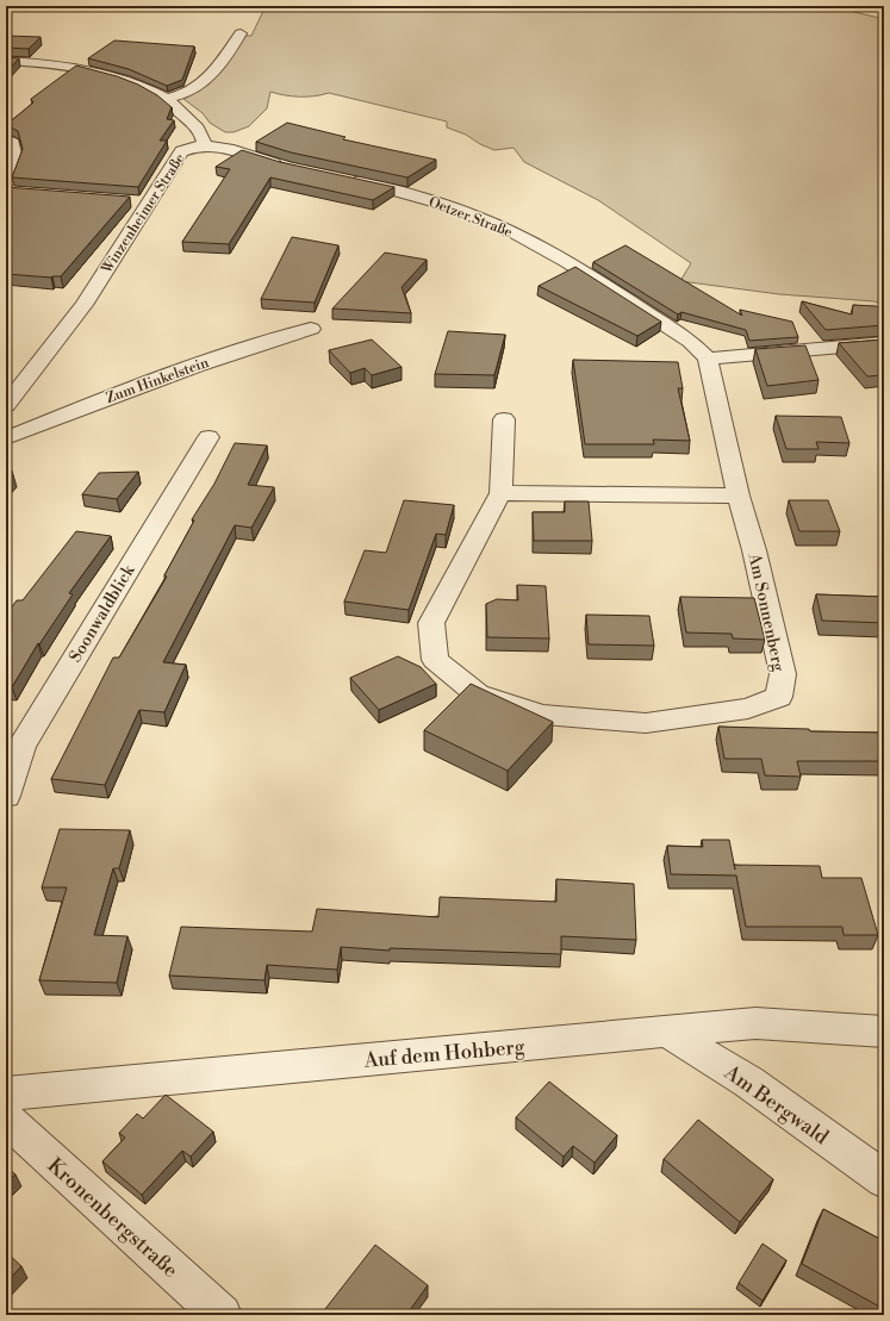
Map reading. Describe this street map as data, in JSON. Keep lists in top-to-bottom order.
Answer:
{
  "streets": {
    "street": [
      "Winzenheimer Straße",
      "Oetzer Straße",
      "Zum Hinkelstein",
      "Am Sonnenberg",
      "Soonwaldblick",
      "Auf dem Hohberg",
      "Am Bergwald",
      "Kronenbergstraße"
    ]
  },
  "crossings": [
    ["Oetzer Straße", "Am Sonnenberg"],
    ["Auf dem Hohberg", "Am Bergwald"]
  ]
}
